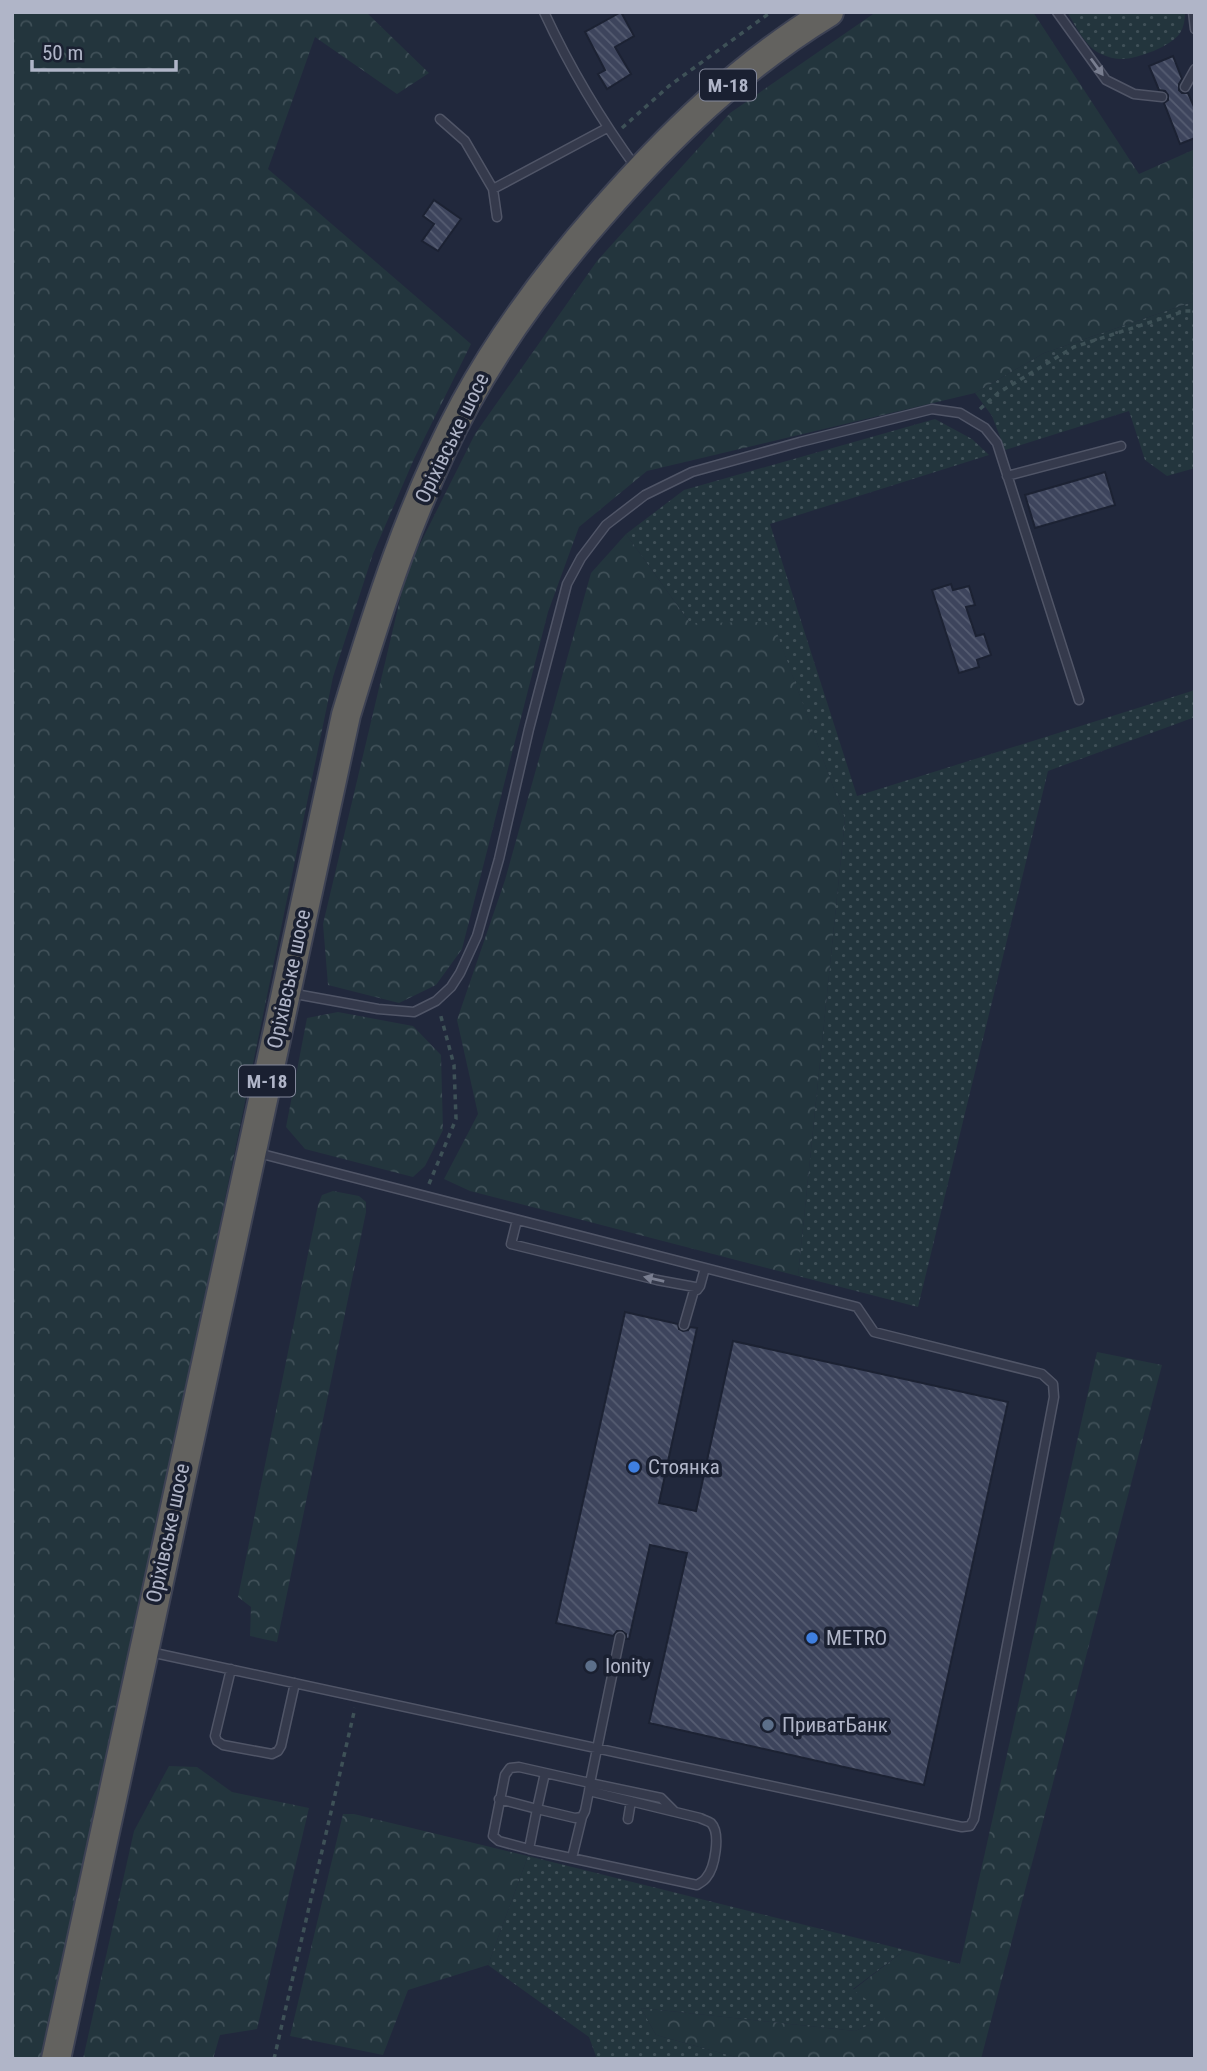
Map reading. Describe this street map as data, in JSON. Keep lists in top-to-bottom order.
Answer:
{
  "streets": {
    "highway": ["М-18", "Оріхівське шосе"]
  },
  "crossings": [
    ["М-18", "Оріхівське шосе"]
  ],
  "places": [
    "Стоянка",
    "METRO",
    "Ionity",
    "ПриватБанк"
  ],
  "scale_bar": "50 m"
}
